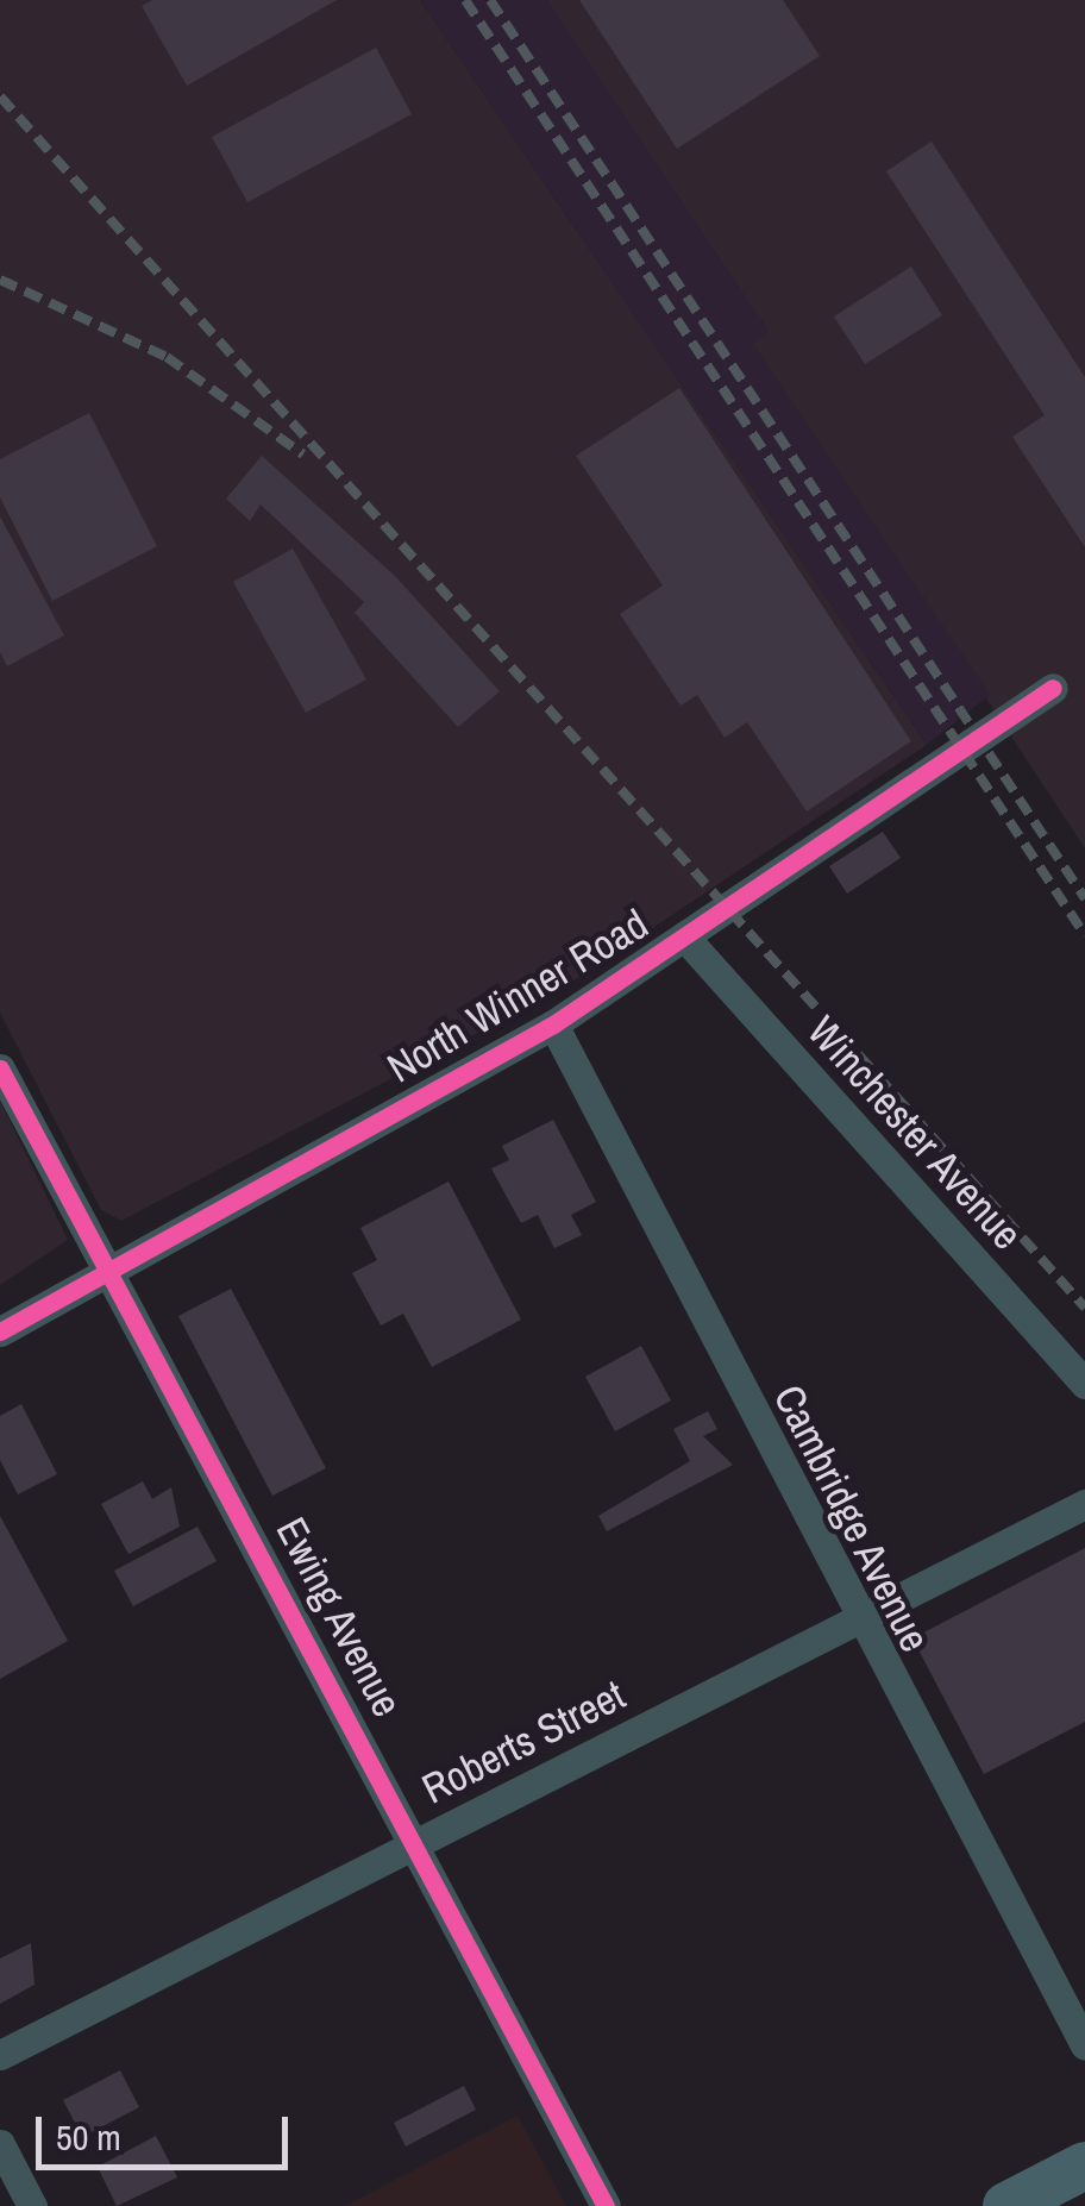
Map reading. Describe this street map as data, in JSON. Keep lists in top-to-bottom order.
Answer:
{
  "streets": {
    "street": [
      "North Winner Road",
      "Winchester Avenue",
      "Cambridge Avenue",
      "Ewing Avenue",
      "Roberts Street"
    ]
  },
  "crossings": [
    ["North Winner Road", "Winchester Avenue"],
    ["North Winner Road", "Cambridge Avenue"],
    ["North Winner Road", "Ewing Avenue"],
    ["Cambridge Avenue", "Roberts Street"],
    ["Ewing Avenue", "Roberts Street"]
  ],
  "scale_bar": "50 m"
}
